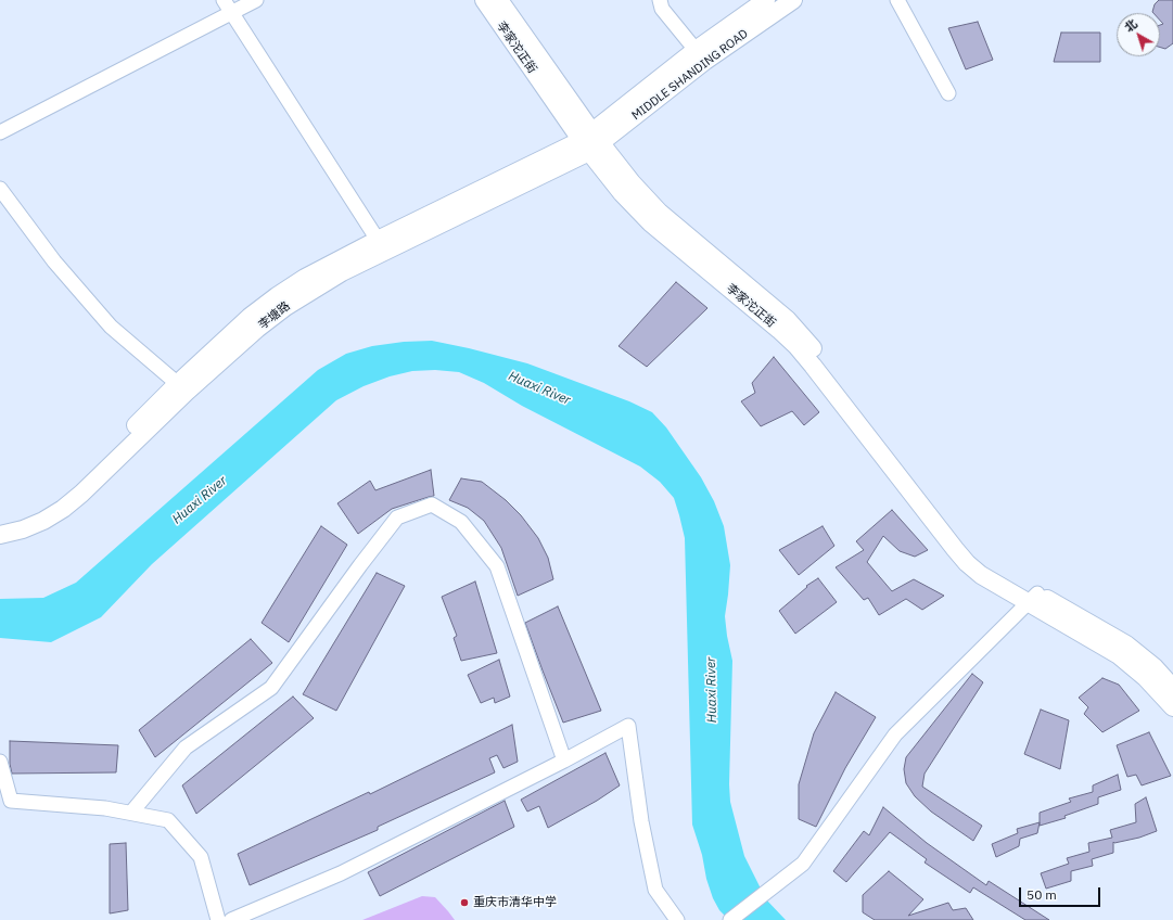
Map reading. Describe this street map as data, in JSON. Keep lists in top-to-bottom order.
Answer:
{
  "streets": {
    "main road": ["李家沱正街", "MIDDLE SHANDING ROAD", "李塘路"]
  },
  "crossings": [
    ["李家沱正街", "MIDDLE SHANDING ROAD"],
    ["李家沱正街", "李塘路"],
    ["MIDDLE SHANDING ROAD", "李塘路"]
  ],
  "water": ["Huaxi River"],
  "places": ["重庆市清华中学"],
  "scale_bar": "50 m",
  "north": "top left"
}
